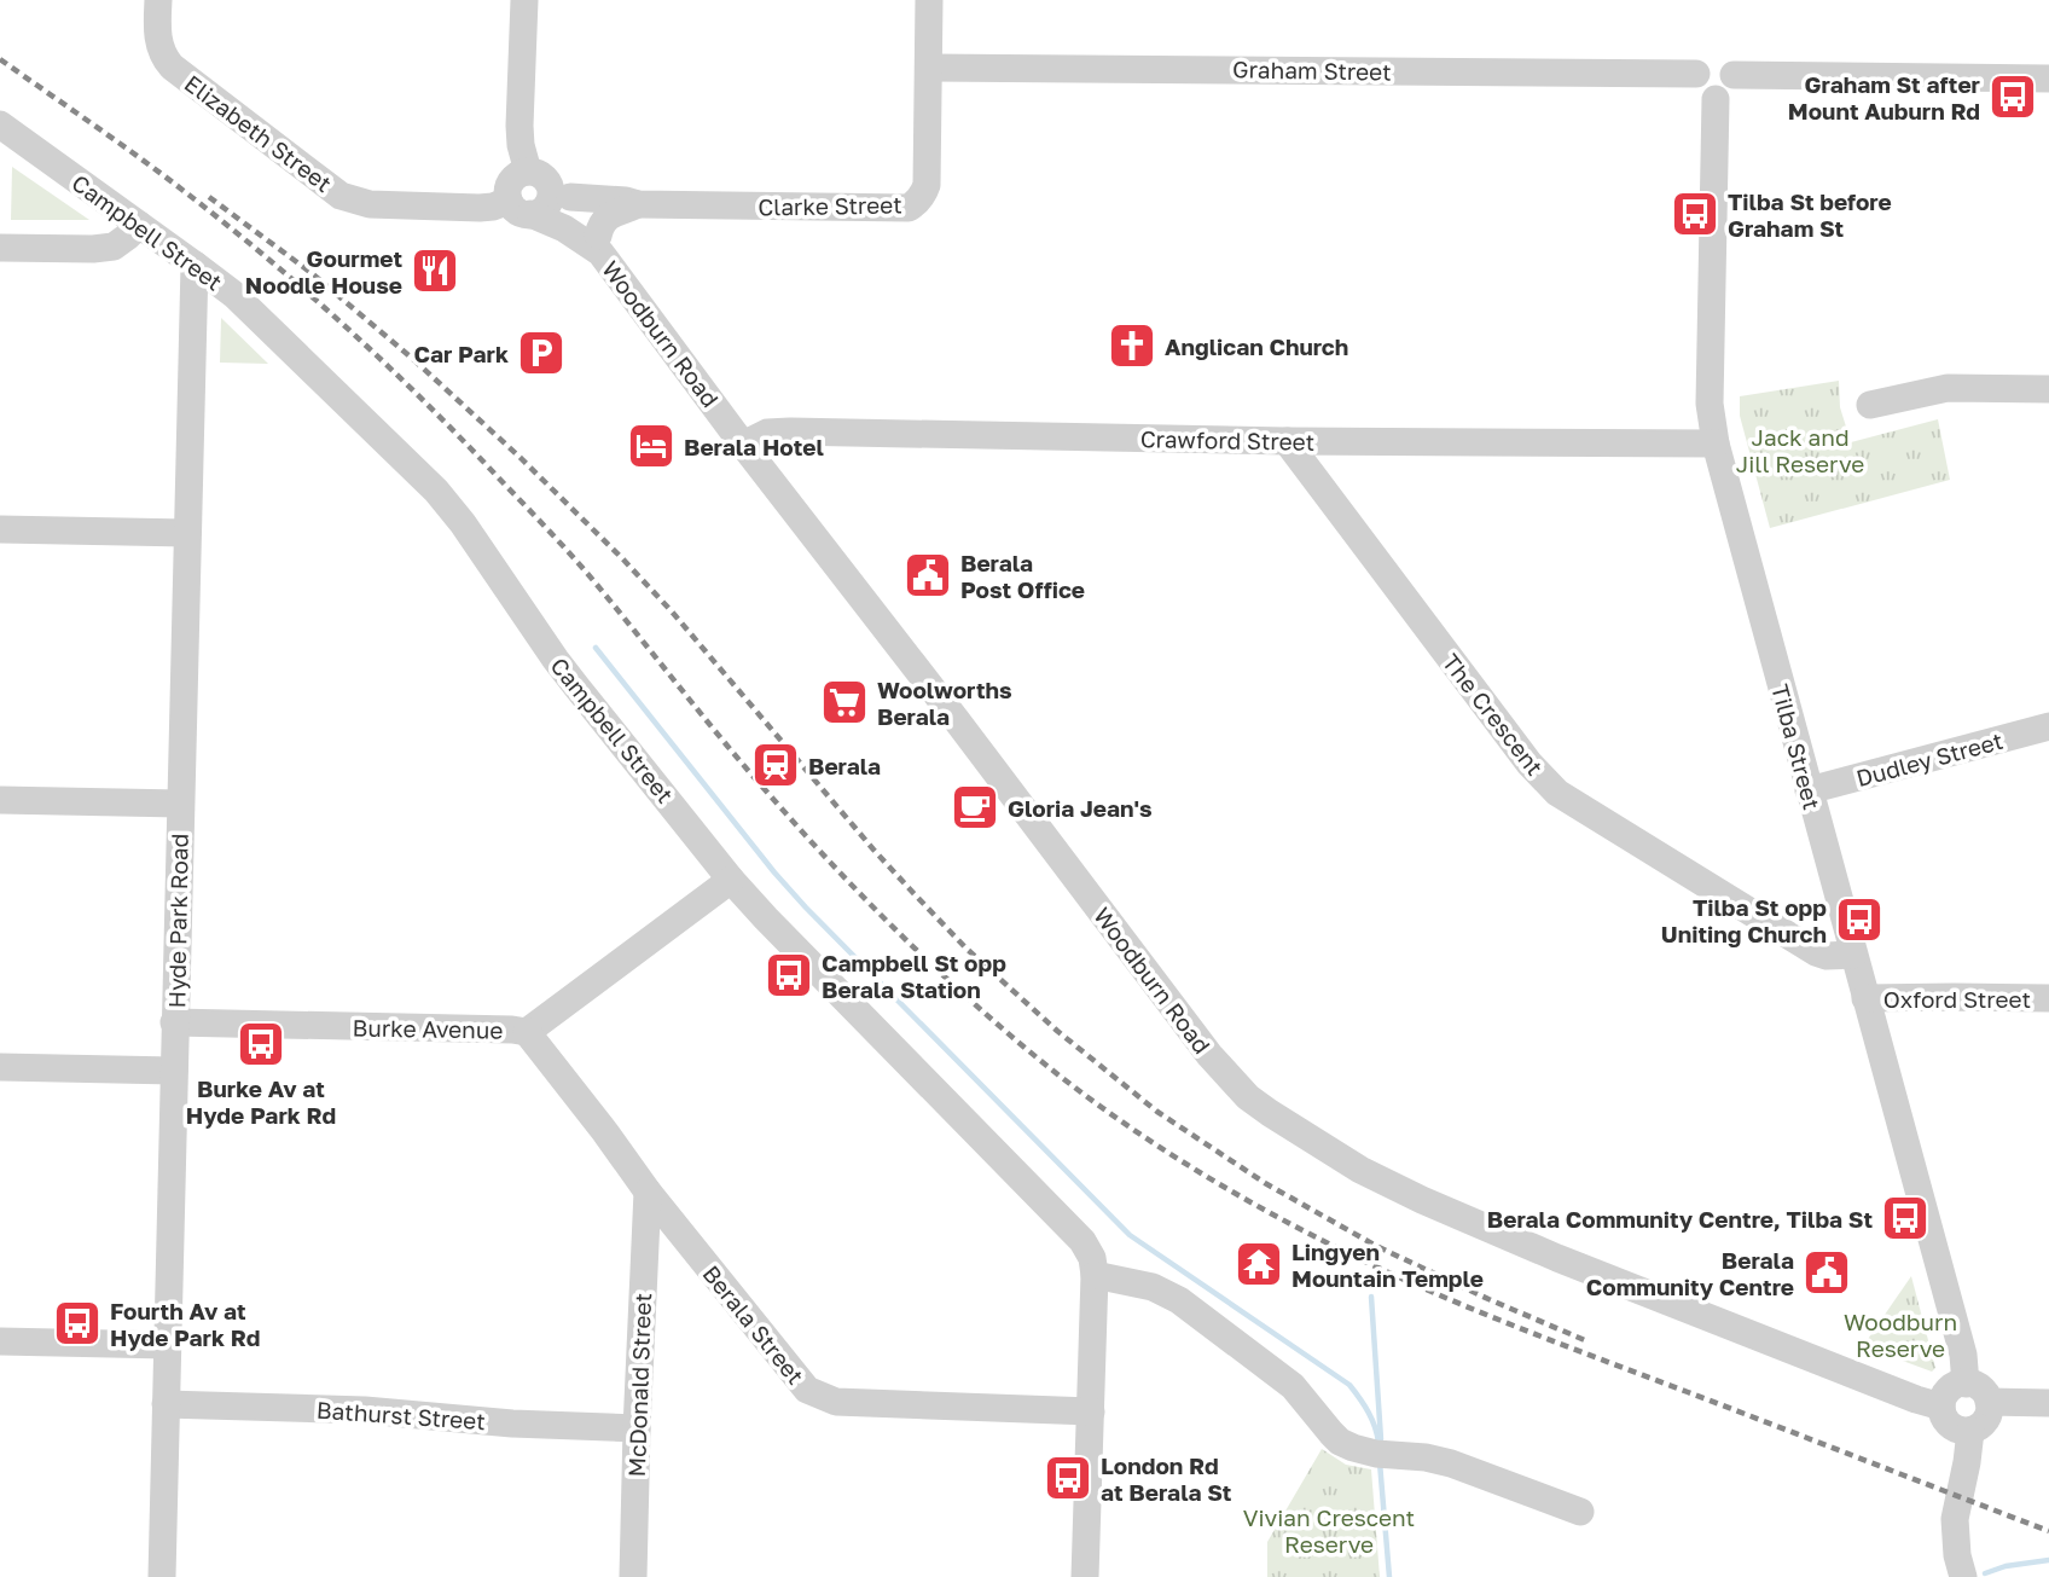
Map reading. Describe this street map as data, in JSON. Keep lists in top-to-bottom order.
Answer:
{
  "streets": {
    "street": [
      "Graham Street",
      "Elizabeth Street",
      "Clarke Street",
      "Campbell Street",
      "Woodburn Road",
      "Crawford Street",
      "The Crescent",
      "Tilba Street",
      "Dudley Street",
      "Hyde Park Road",
      "Oxford Street",
      "Burke Avenue",
      "Berala Street",
      "McDonald Street",
      "Bathurst Street"
    ]
  },
  "crossings": [
    ["Graham Street", "Clarke Street"],
    ["Graham Street", "Tilba Street"],
    ["Elizabeth Street", "Clarke Street"],
    ["Elizabeth Street", "Woodburn Road"],
    ["Clarke Street", "Woodburn Road"],
    ["Campbell Street", "Hyde Park Road"],
    ["Campbell Street", "Burke Avenue"],
    ["Campbell Street", "Berala Street"],
    ["Woodburn Road", "Crawford Street"],
    ["Woodburn Road", "Tilba Street"],
    ["Crawford Street", "The Crescent"],
    ["Crawford Street", "Tilba Street"],
    ["The Crescent", "Tilba Street"],
    ["Tilba Street", "Dudley Street"],
    ["Tilba Street", "Oxford Street"],
    ["Hyde Park Road", "Burke Avenue"],
    ["Hyde Park Road", "Bathurst Street"],
    ["Burke Avenue", "Berala Street"],
    ["Berala Street", "McDonald Street"],
    ["McDonald Street", "Bathurst Street"]
  ],
  "parks": ["Jack and Jill Reserve", "Woodburn Reserve", "Vivian Crescent Reserve"],
  "places": {
    "bus stop": [
      "Graham St after Mount Auburn Rd",
      "Tilba St before Graham St",
      "Tilba St opp Uniting Church",
      "Campbell St opp Berala Station",
      "Burke Av at Hyde Park Rd",
      "Berala Community Centre, Tilba St",
      "Fourth Av at Hyde Park Rd",
      "London Rd at Berala St"
    ],
    "restaurant": ["Gourmet Noodle House"],
    "church": ["Anglican Church"],
    "parking": ["Car Park"],
    "hotel": ["Berala Hotel"],
    "public building": ["Berala Post Office", "Berala Community Centre"],
    "supermarket": ["Woolworths Berala"],
    "station": ["Berala"],
    "cafe": ["Gloria Jean's"],
    "temple": ["Lingyen Mountain Temple"]
  }
}
